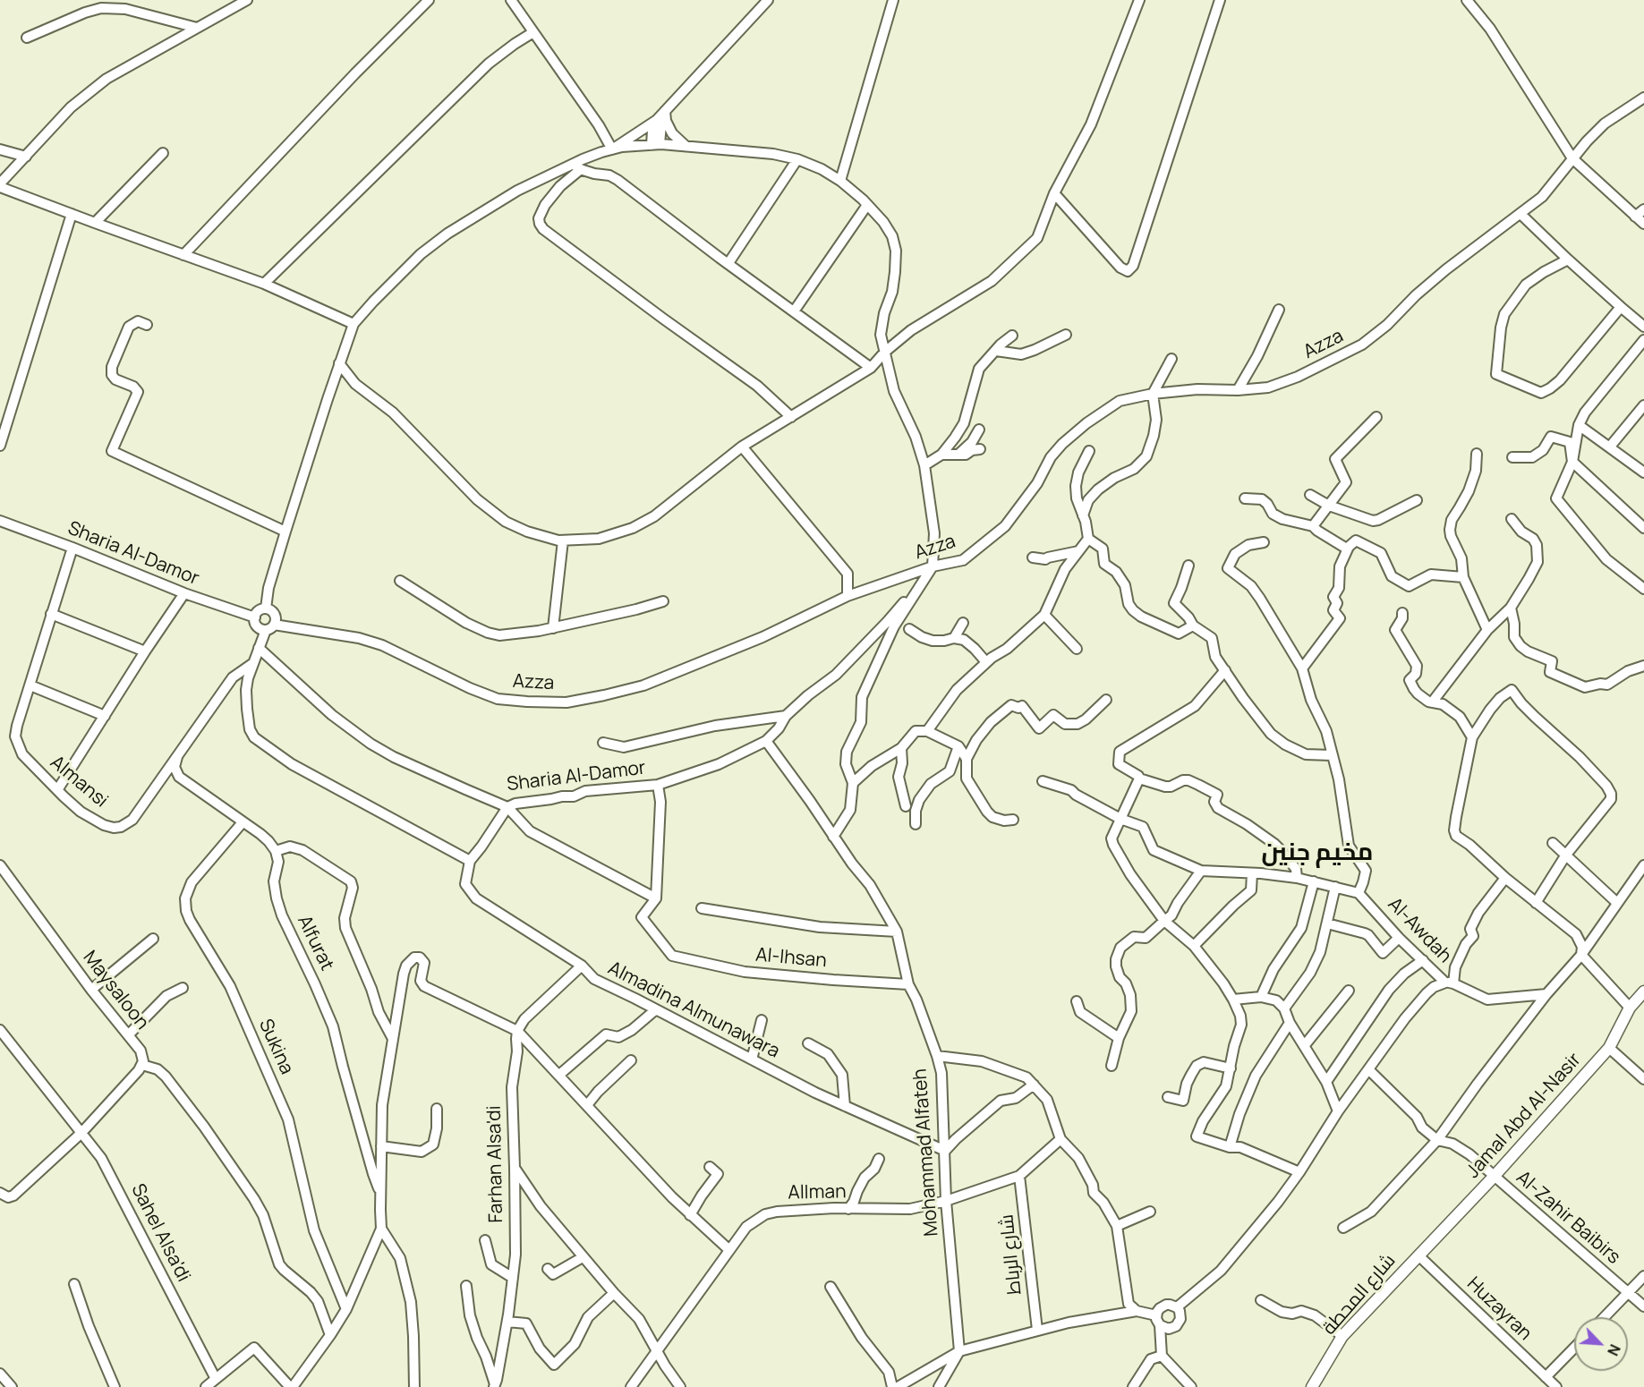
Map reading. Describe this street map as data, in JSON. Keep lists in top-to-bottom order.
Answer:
{
  "streets": {
    "main road": ["Jamal Abd Al-Nasir", "شارع المحطة"],
    "street": [
      "Azza",
      "Sharia Al-Damor",
      "Almansi",
      "Al-Awdah",
      "Alfurat",
      "Al-Ihsan",
      "Maysaloon",
      "Almadina Almunawara",
      "Sukina",
      "Mohammad Alfateh",
      "Farhan Alsa'di",
      "AlIman",
      "Al-Zahir Baibirs",
      "Sahel Alsa'di",
      "شارع الرباط",
      "Huzayran"
    ]
  },
  "crossings": [
    ["Azza", "Sharia Al-Damor"],
    ["Sharia Al-Damor", "Almansi"],
    ["Sharia Al-Damor", "Al-Ihsan"],
    ["Sharia Al-Damor", "Mohammad Alfateh"],
    ["Al-Ihsan", "Mohammad Alfateh"],
    ["Almadina Almunawara", "Mohammad Alfateh"],
    ["Jamal Abd Al-Nasir", "Al-Zahir Baibirs"],
    ["Jamal Abd Al-Nasir", "شارع المحطة"],
    ["Jamal Abd Al-Nasir", "Huzayran"],
    ["Mohammad Alfateh", "AlIman"],
    ["AlIman", "شارع الرباط"],
    ["شارع المحطة", "Huzayran"]
  ],
  "districts": ["مخيم جنين"],
  "north": "bottom right"
}
